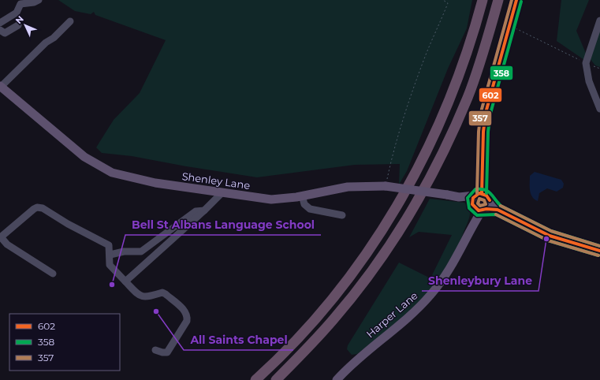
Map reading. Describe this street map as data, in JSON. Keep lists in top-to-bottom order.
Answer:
{
  "streets": {
    "main road": ["Shenley Lane", "Harper Lane"]
  },
  "crossings": [
    ["Shenley Lane", "Harper Lane"]
  ],
  "places": ["Shenleybury Lane", "Bell St Albans Language School", "All Saints Chapel"],
  "lines": ["transit line 602", "transit line 357", "transit line 358"],
  "legend": ["602", "358", "357"],
  "north": "top left"
}
